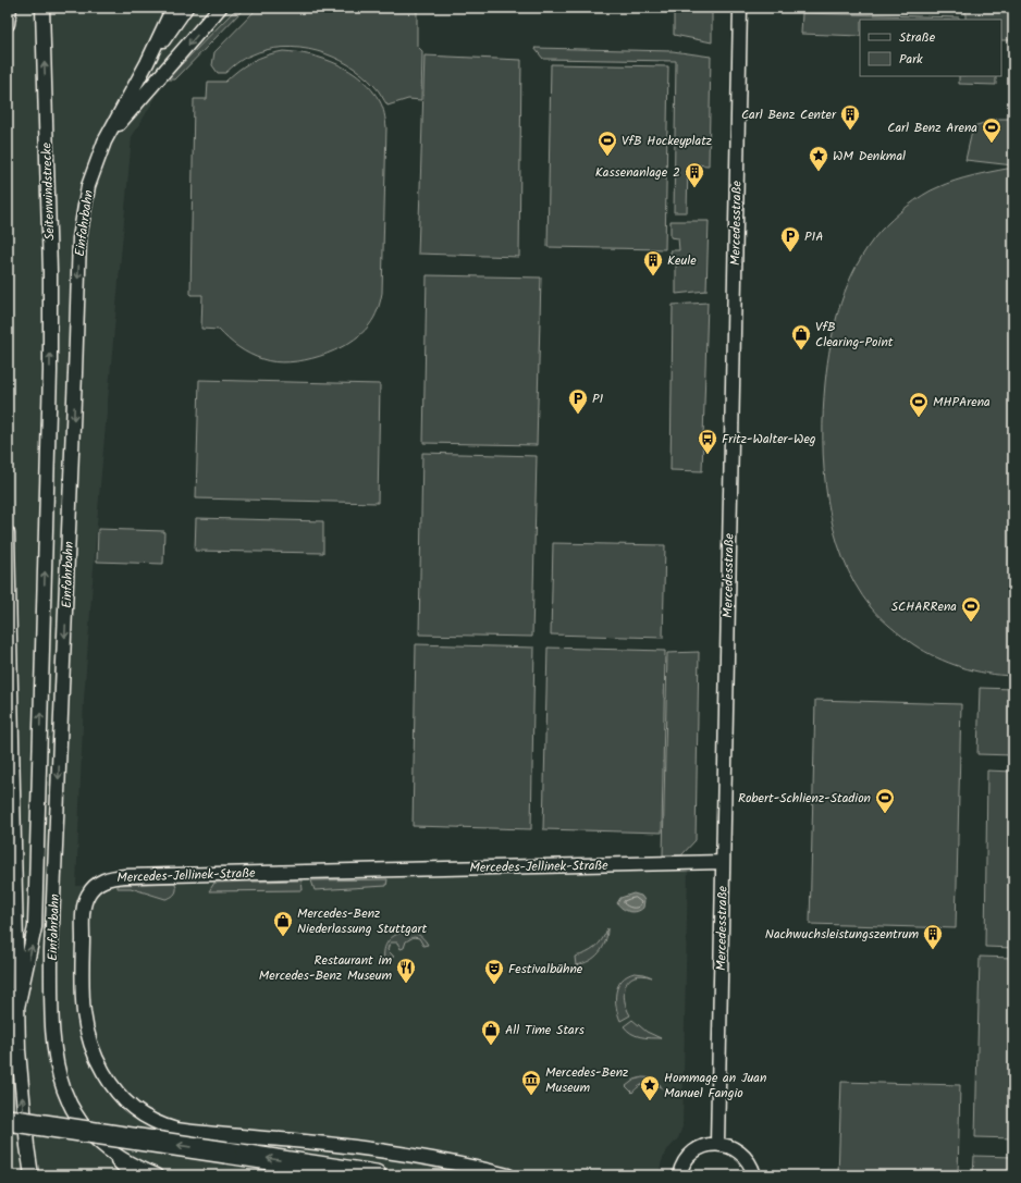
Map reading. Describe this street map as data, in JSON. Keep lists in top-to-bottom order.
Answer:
{
  "streets": {
    "street": [
      "Seitenwindstrecke",
      "Einfahrbahn",
      "Mercedesstraße",
      "Mercedes-Jellinek-Straße"
    ]
  },
  "crossings": [
    ["Seitenwindstrecke", "Einfahrbahn"],
    ["Mercedesstraße", "Mercedes-Jellinek-Straße"]
  ],
  "one_way": ["Seitenwindstrecke"],
  "places": {
    "building": [
      "Carl Benz Center",
      "Kassenanlage 2",
      "Keule",
      "Nachwuchsleistungszentrum"
    ],
    "sports": [
      "Carl Benz Arena",
      "VfB Hockeyplatz",
      "MHPArena",
      "SCHARRena",
      "Robert-Schlienz-Stadion"
    ],
    "place": ["WM Denkmal", "Hommage an Juan Manuel Fangio"],
    "parking": ["P1A", "P1"],
    "shop": ["VfB Clearing-Point", "Mercedes-Benz Niederlassung Stuttgart", "All Time Stars"],
    "bus stop": ["Fritz-Walter-Weg"],
    "restaurant": ["Restaurant im Mercedes-Benz Museum"],
    "theatre": ["Festivalbühne"],
    "museum": ["Mercedes-Benz Museum"]
  },
  "legend": ["Straße", "Park"]
}
